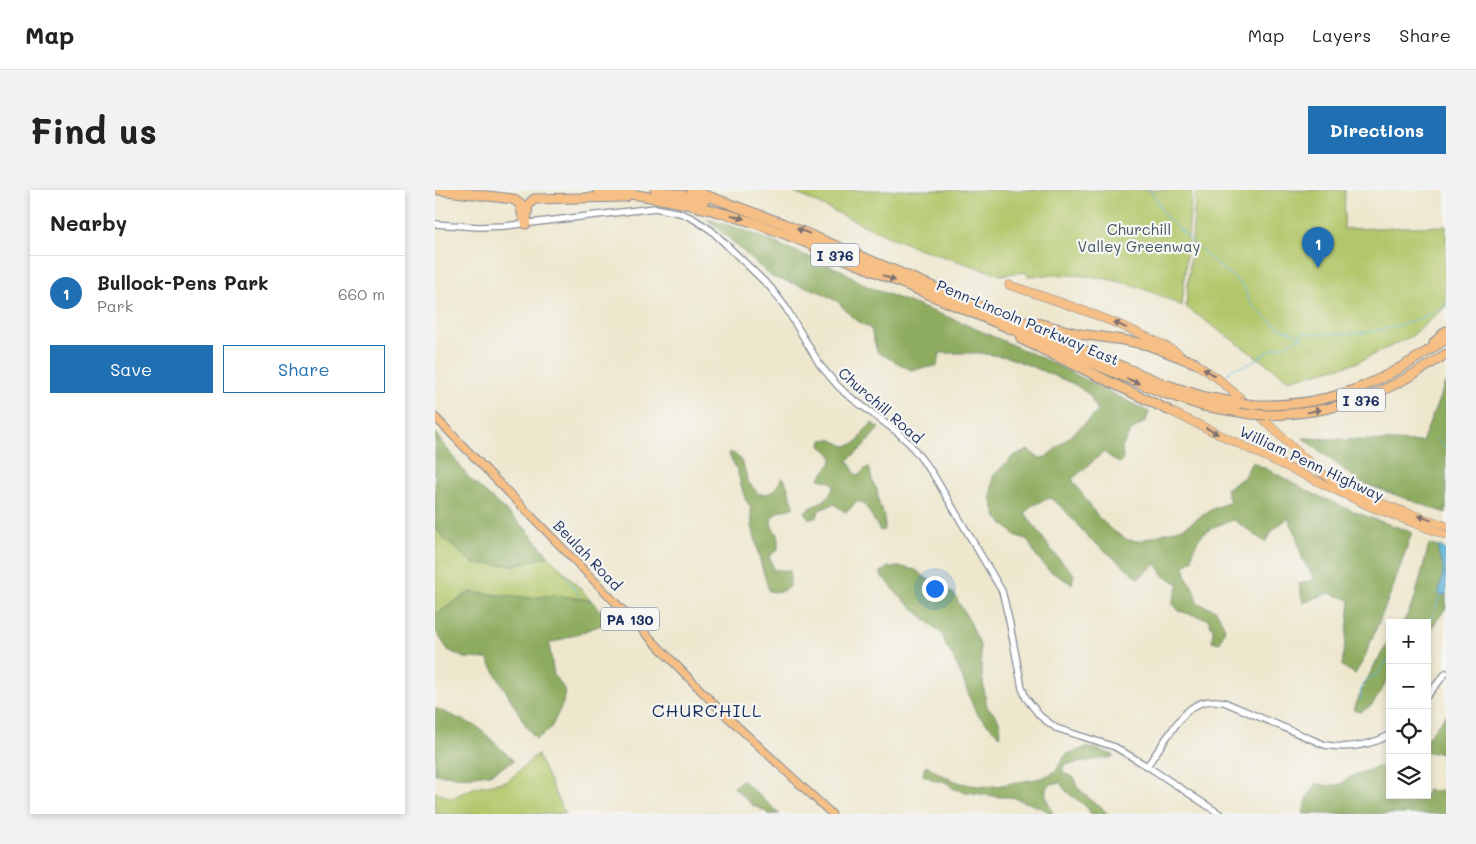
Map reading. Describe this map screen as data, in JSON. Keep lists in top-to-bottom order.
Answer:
{
  "streets": {
    "highway": ["I 376", "Penn-Lincoln Parkway East", "William Penn Highway"],
    "main road": ["Beulah Road", "PA 130"],
    "street": ["Churchill Road"]
  },
  "districts": ["CHURCHILL"],
  "parks": ["Churchill Valley Greenway"],
  "page": {
    "header": "Map",
    "nav": ["Map", "Layers", "Share"],
    "buttons": [
      "Directions",
      ["Save", "Share"]
    ],
    "title": "Find us",
    "heading": "Nearby",
    "pins": "1",
    "list": [
      {
        "mark": "1",
        "name": "Bullock-Pens Park",
        "note": "Park",
        "value": "660 m"
      }
    ],
    "map_buttons": ["+", "−"]
  }
}
